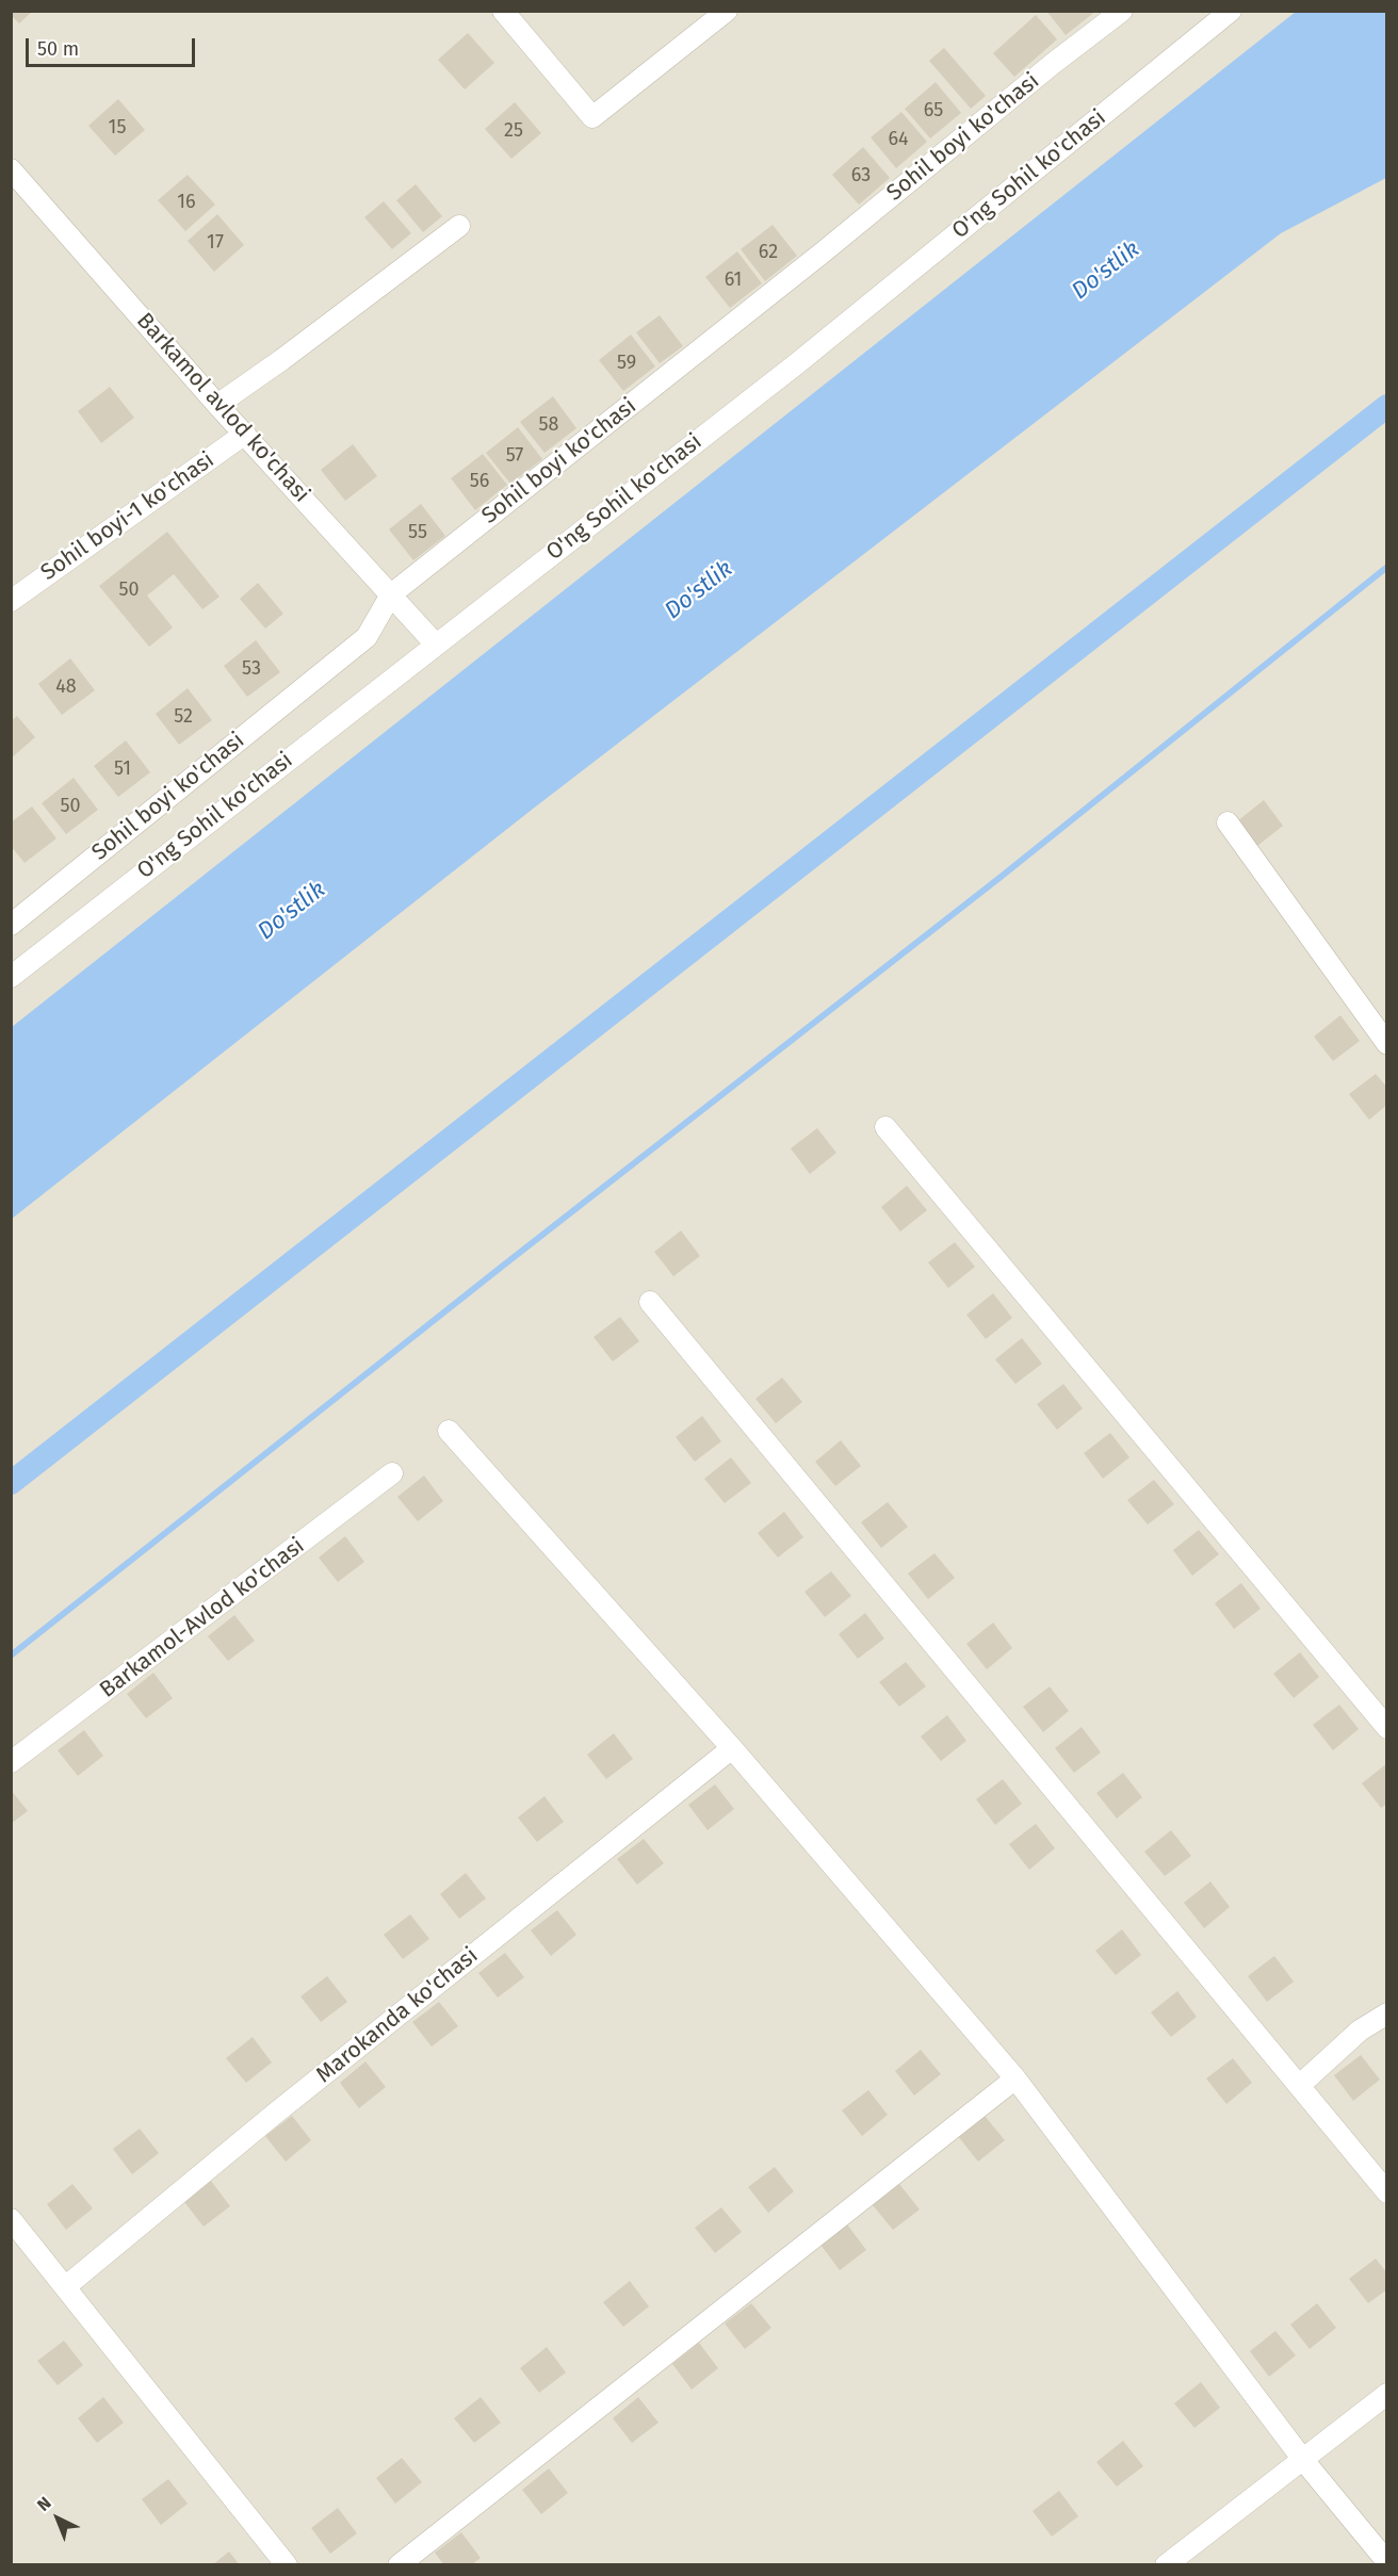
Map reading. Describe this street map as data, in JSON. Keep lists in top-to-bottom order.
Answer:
{
  "streets": {
    "street": [
      "Sohil boyi ko'chasi",
      "O'ng Sohil ko'chasi",
      "Barkamol avlod ko'chasi",
      "Sohil boyi-1 ko'chasi",
      "Barkamol-Avlod ko'chasi",
      "Marokanda ko'chasi"
    ]
  },
  "crossings": [
    ["Sohil boyi ko'chasi", "Barkamol avlod ko'chasi"],
    ["O'ng Sohil ko'chasi", "Barkamol avlod ko'chasi"],
    ["Barkamol avlod ko'chasi", "Sohil boyi-1 ko'chasi"]
  ],
  "water": ["Do'stlik"],
  "house_numbers": [
    "65",
    "15",
    "25",
    "64",
    "63",
    "16",
    "17",
    "62",
    "61",
    "59",
    "58",
    "57",
    "56",
    "55",
    "50",
    "53",
    "48",
    "52",
    "51",
    "50"
  ],
  "scale_bar": "50 m",
  "north": "top left"
}
